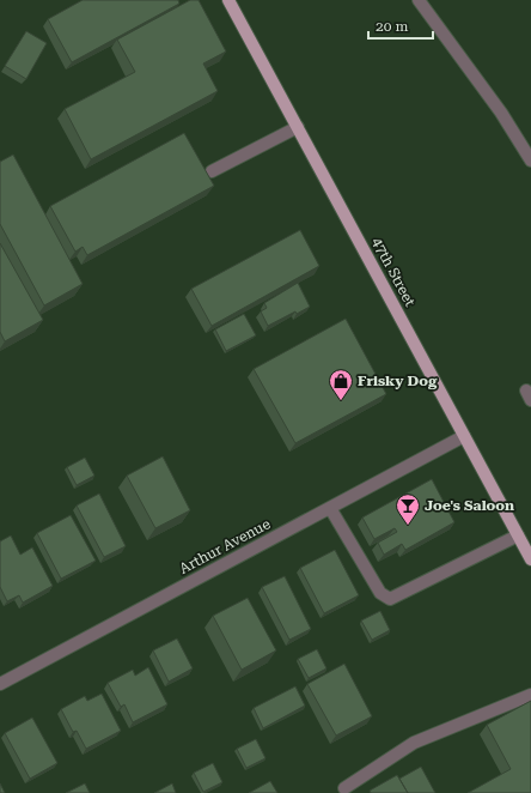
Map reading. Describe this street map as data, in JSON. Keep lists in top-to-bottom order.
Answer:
{
  "streets": {
    "main road": ["47th Street"],
    "street": ["Arthur Avenue"]
  },
  "crossings": [
    ["47th Street", "Arthur Avenue"]
  ],
  "places": {
    "shop": ["Frisky Dog"],
    "bar": ["Joe's Saloon"]
  },
  "scale_bar": "20 m"
}
